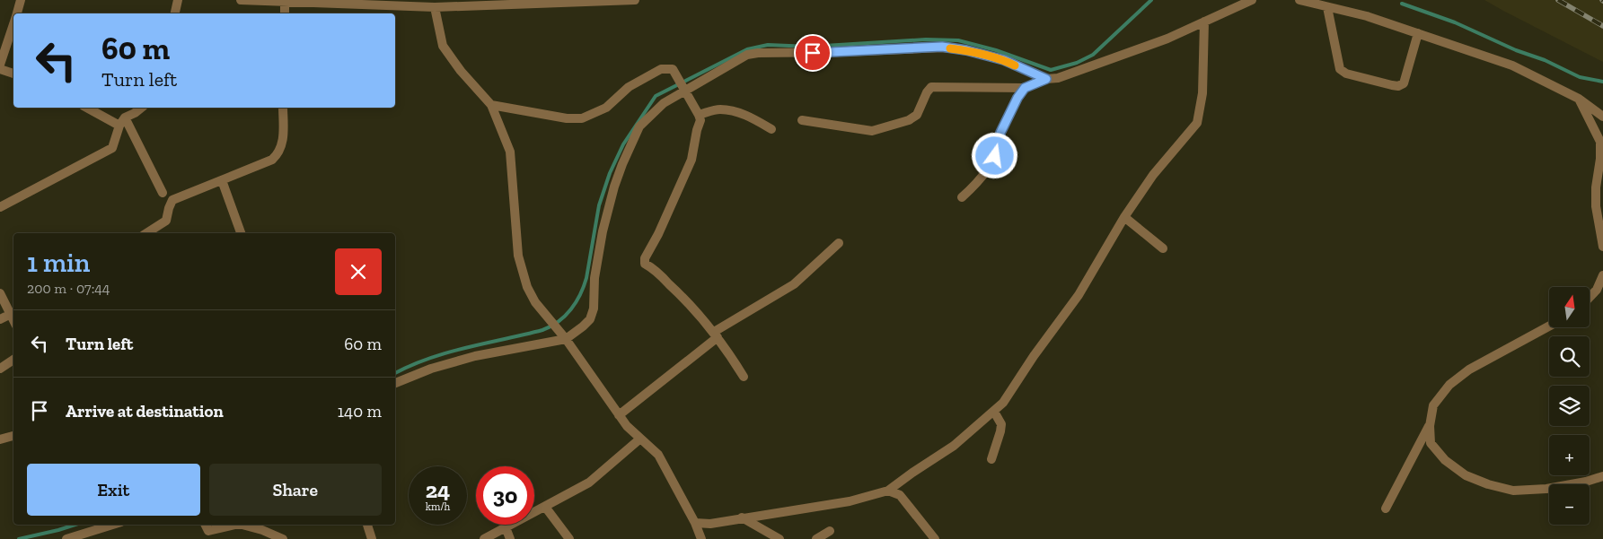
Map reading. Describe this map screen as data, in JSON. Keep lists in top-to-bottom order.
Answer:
{
  "north": "top",
  "page": {
    "turn": ["60 m", "Turn left"],
    "heading": ["1 min", "200 m · 07:44"],
    "map_buttons": ["+", "−"],
    "list": [
      {
        "name": "Turn left",
        "value": "60 m"
      },
      {
        "name": "Arrive at destination",
        "value": "140 m"
      }
    ],
    "buttons": ["Exit", "Share"],
    "speed": "24 km/h",
    "limit": "30"
  }
}
